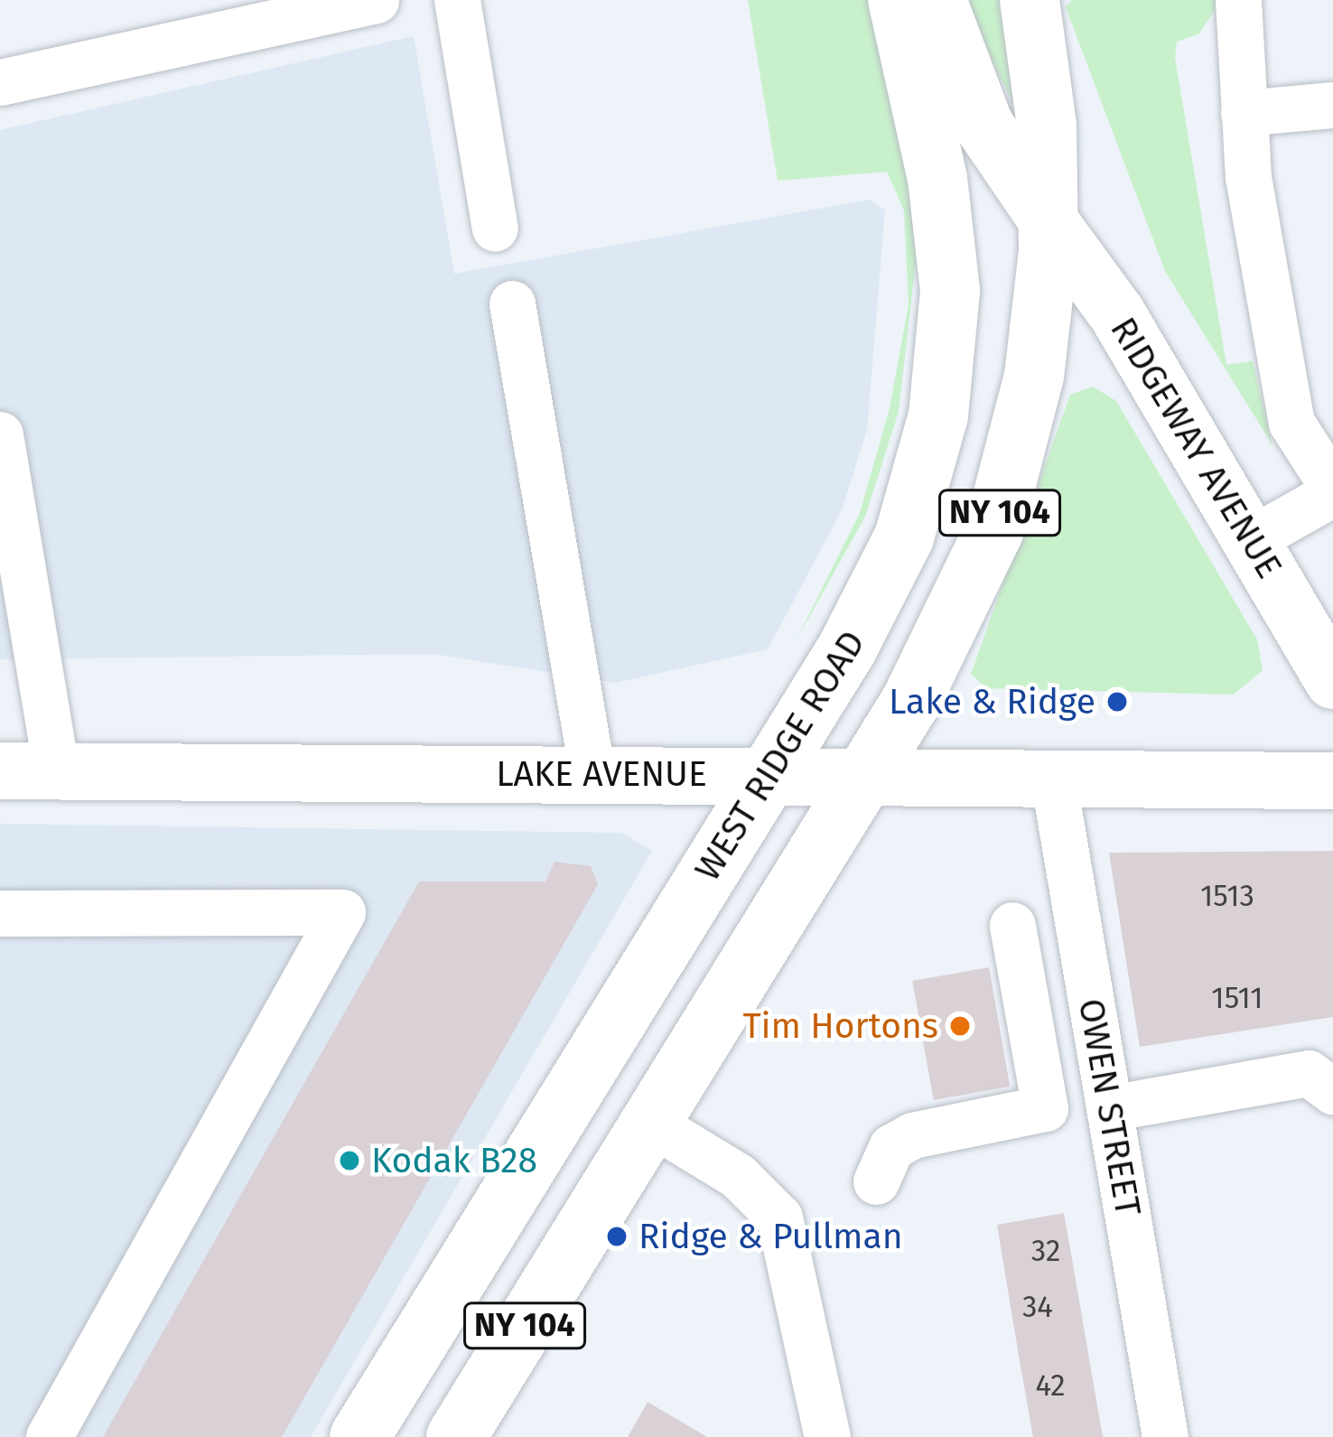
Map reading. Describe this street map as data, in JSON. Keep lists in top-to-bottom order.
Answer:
{
  "streets": {
    "highway": ["NY 104", "WEST RIDGE ROAD"],
    "main road": ["RIDGEWAY AVENUE", "LAKE AVENUE"],
    "street": ["OWEN STREET"]
  },
  "crossings": [
    ["RIDGEWAY AVENUE", "NY 104"],
    ["NY 104", "LAKE AVENUE"],
    ["WEST RIDGE ROAD", "LAKE AVENUE"],
    ["LAKE AVENUE", "OWEN STREET"]
  ],
  "places": [
    "Lake & Ridge",
    "Tim Hortons",
    "Kodak B28",
    "Ridge & Pullman"
  ],
  "house_numbers": [
    "1513",
    "1511",
    "32",
    "34",
    "42"
  ]
}
